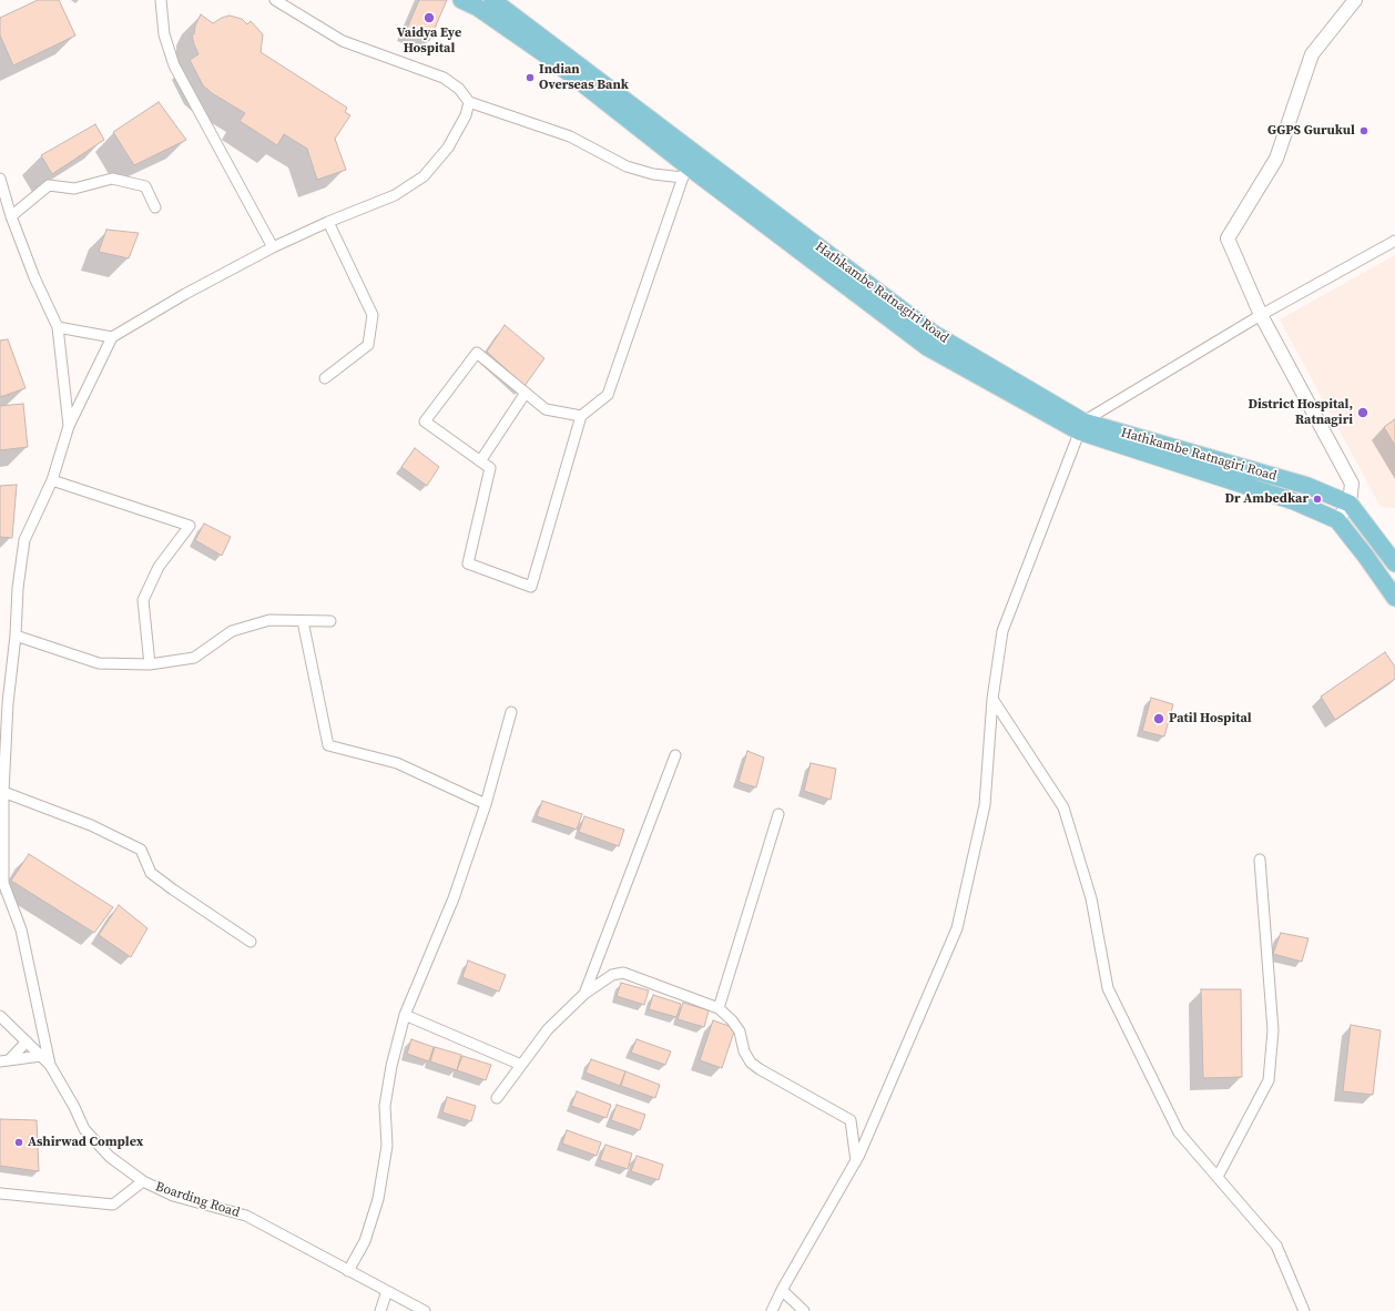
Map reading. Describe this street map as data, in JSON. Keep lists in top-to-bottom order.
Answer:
{
  "streets": {
    "main road": ["Hathkambe Ratnagiri Road"],
    "street": ["Boarding Road"]
  },
  "places": [
    "Vaidya Eye Hospital",
    "Indian Overseas Bank",
    "GGPS Gurukul",
    "District Hospital, Ratnagiri",
    "Dr Ambedkar",
    "Patil Hospital",
    "Ashirwad Complex"
  ]
}
